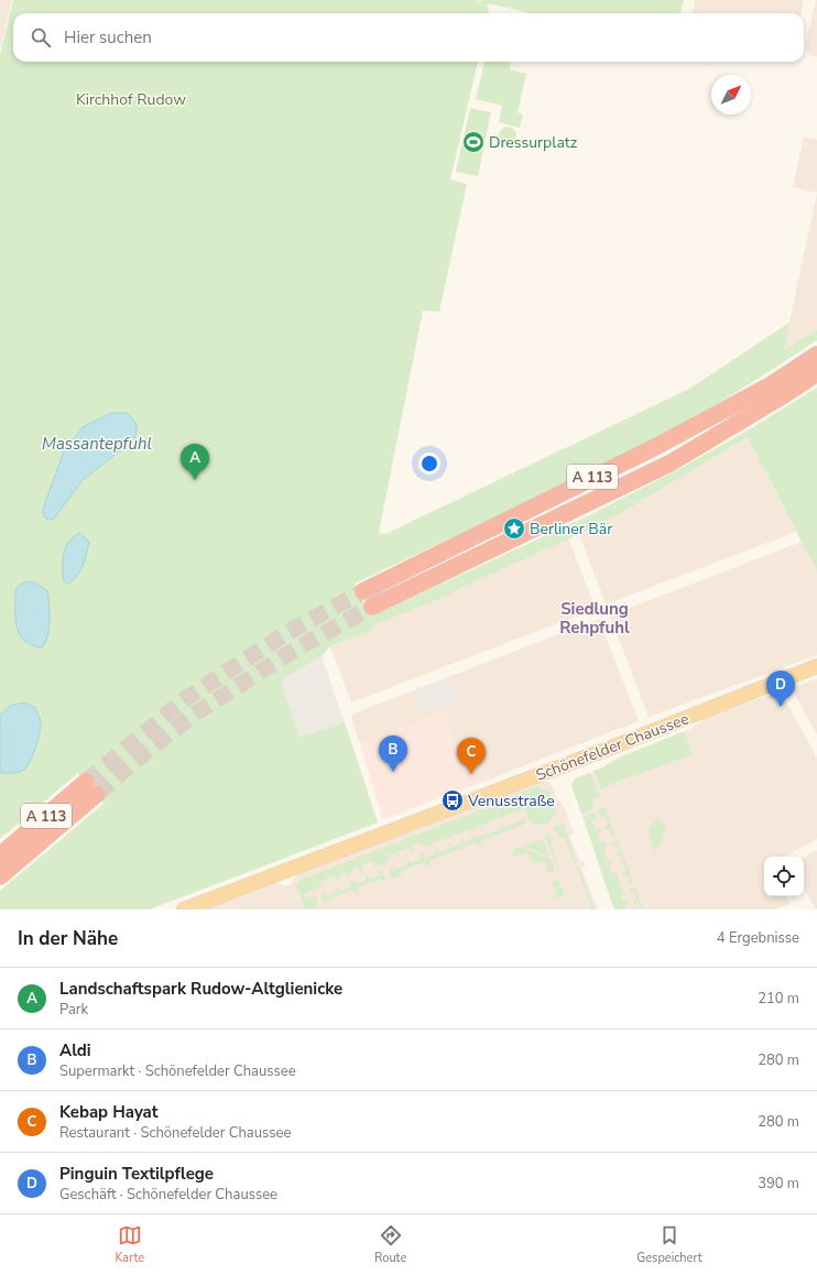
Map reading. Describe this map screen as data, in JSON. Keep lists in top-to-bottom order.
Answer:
{
  "streets": {
    "highway": ["A 113"],
    "main road": ["Schönefelder Chaussee"]
  },
  "districts": ["Siedlung Rehpfuhl"],
  "water": ["Massantepfuhl"],
  "parks": ["Kirchhof Rudow"],
  "places": {
    "sports": ["Dressurplatz"],
    "place": ["Berliner Bär"],
    "bus stop": ["Venusstraße"]
  },
  "north": "top right",
  "page": {
    "search": "Hier suchen",
    "pins": [
      "A",
      "D",
      "B",
      "C"
    ],
    "heading": ["In der Nähe", "4 Ergebnisse"],
    "list": [
      {
        "mark": "A",
        "name": "Landschaftspark Rudow-Altglienicke",
        "note": "Park",
        "value": "210 m"
      },
      {
        "mark": "B",
        "name": "Aldi",
        "note": "Supermarkt · Schönefelder Chaussee",
        "value": "280 m"
      },
      {
        "mark": "C",
        "name": "Kebap Hayat",
        "note": "Restaurant · Schönefelder Chaussee",
        "value": "280 m"
      },
      {
        "mark": "D",
        "name": "Pinguin Textilpflege",
        "note": "Geschäft · Schönefelder Chaussee",
        "value": "390 m"
      }
    ],
    "nav": ["Karte", "Route", "Gespeichert"]
  }
}
